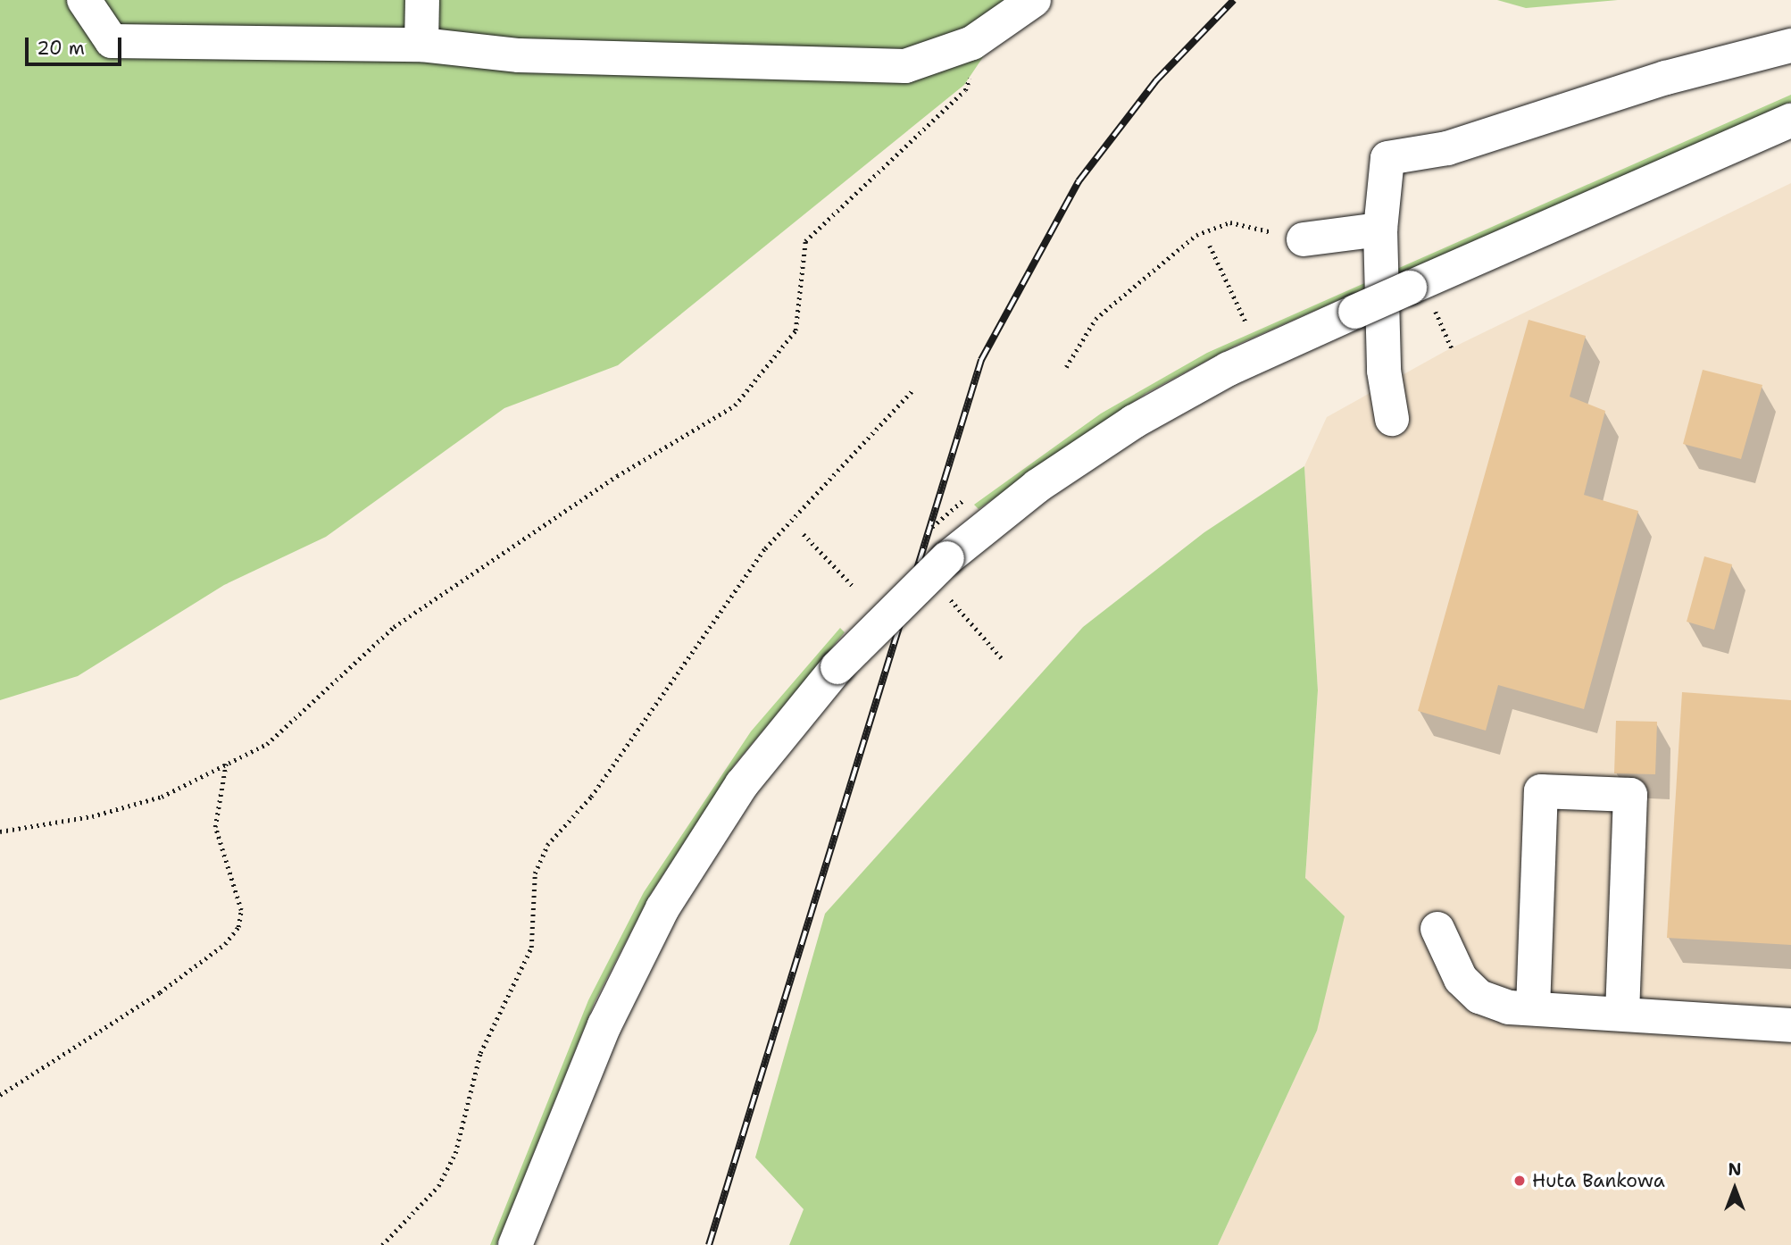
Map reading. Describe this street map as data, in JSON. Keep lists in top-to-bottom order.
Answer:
{
  "places": ["Huta Bankowa"],
  "scale_bar": "20 m",
  "north": "top"
}
